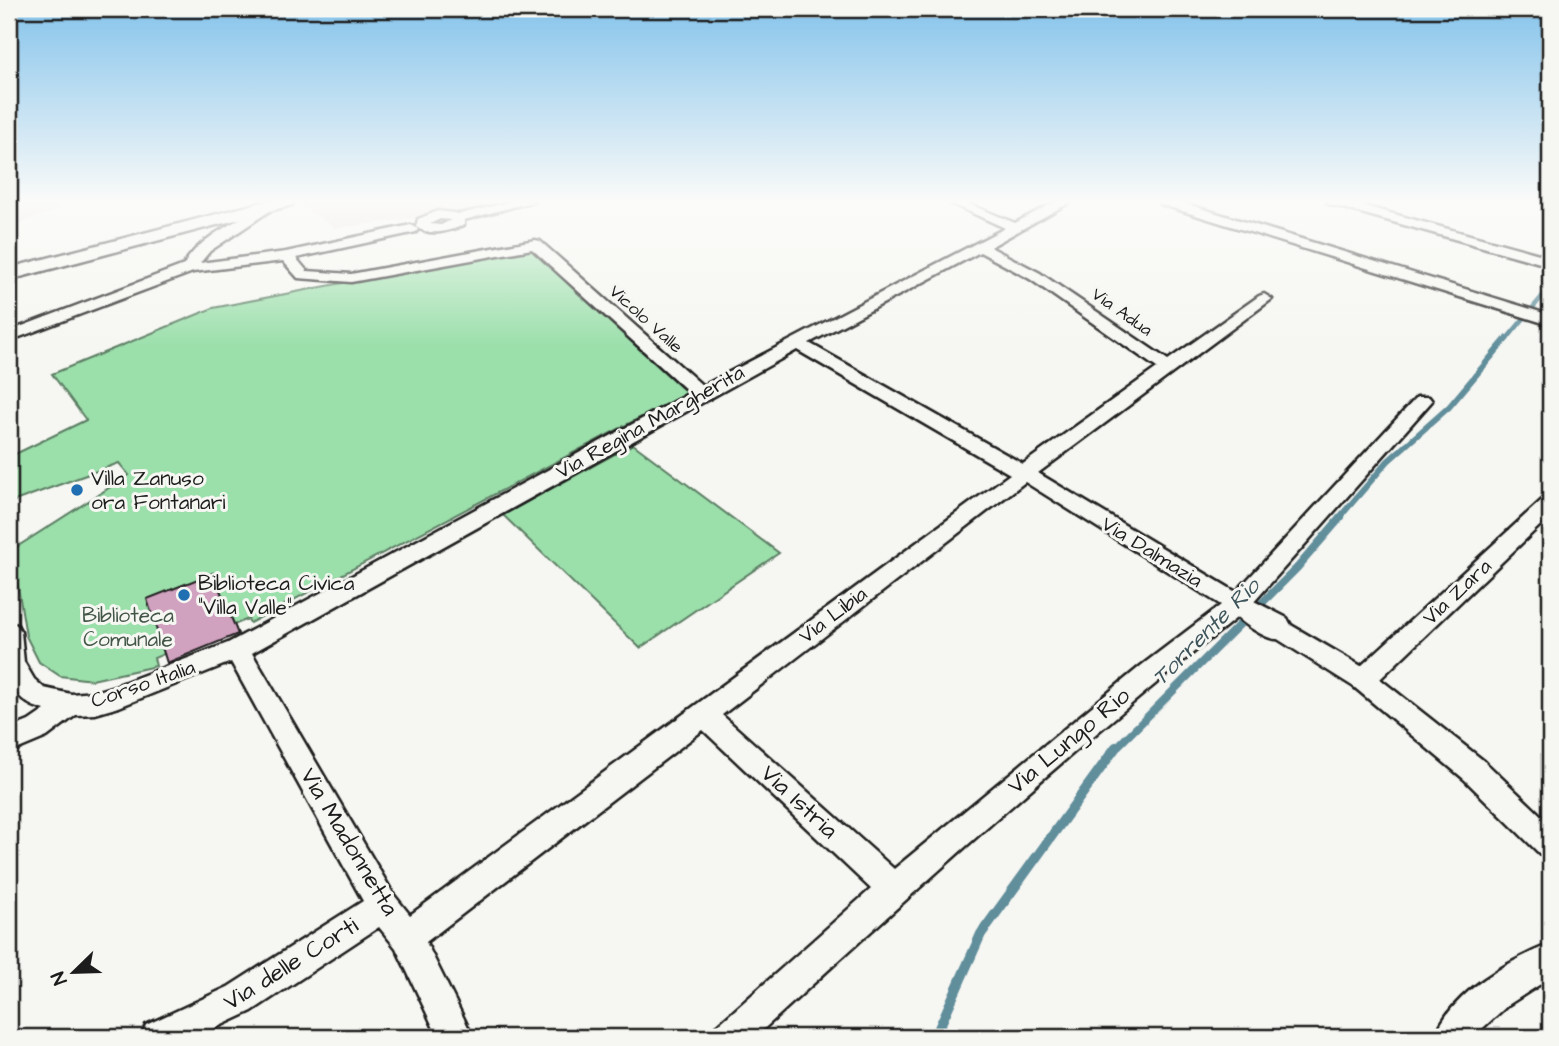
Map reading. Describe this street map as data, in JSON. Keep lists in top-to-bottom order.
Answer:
{
  "streets": {
    "main road": ["Via Dalmazia"],
    "street": [
      "Via Adua",
      "Vicolo Valle",
      "Via Regina Margherita",
      "Via Zara",
      "Via Libia",
      "Corso Italia",
      "Via Lungo Rio",
      "Via Istria",
      "Via Madonnetta",
      "Via delle Corti"
    ]
  },
  "crossings": [
    ["Via Adua", "Via Libia"],
    ["Vicolo Valle", "Via Regina Margherita"],
    ["Via Regina Margherita", "Via Dalmazia"],
    ["Via Regina Margherita", "Corso Italia"],
    ["Via Regina Margherita", "Via Madonnetta"],
    ["Via Dalmazia", "Via Zara"],
    ["Via Dalmazia", "Via Libia"],
    ["Via Dalmazia", "Via Lungo Rio"],
    ["Via Libia", "Via Istria"],
    ["Via Libia", "Via Madonnetta"],
    ["Corso Italia", "Via Madonnetta"],
    ["Via Lungo Rio", "Via Istria"],
    ["Via Madonnetta", "Via delle Corti"]
  ],
  "water": ["Torrente Rio"],
  "parks": ["Biblioteca Comunale"],
  "places": ["Villa Zanuso ora Fontanari", "Biblioteca Civica \"Villa Valle\""],
  "north": "bottom left"
}
